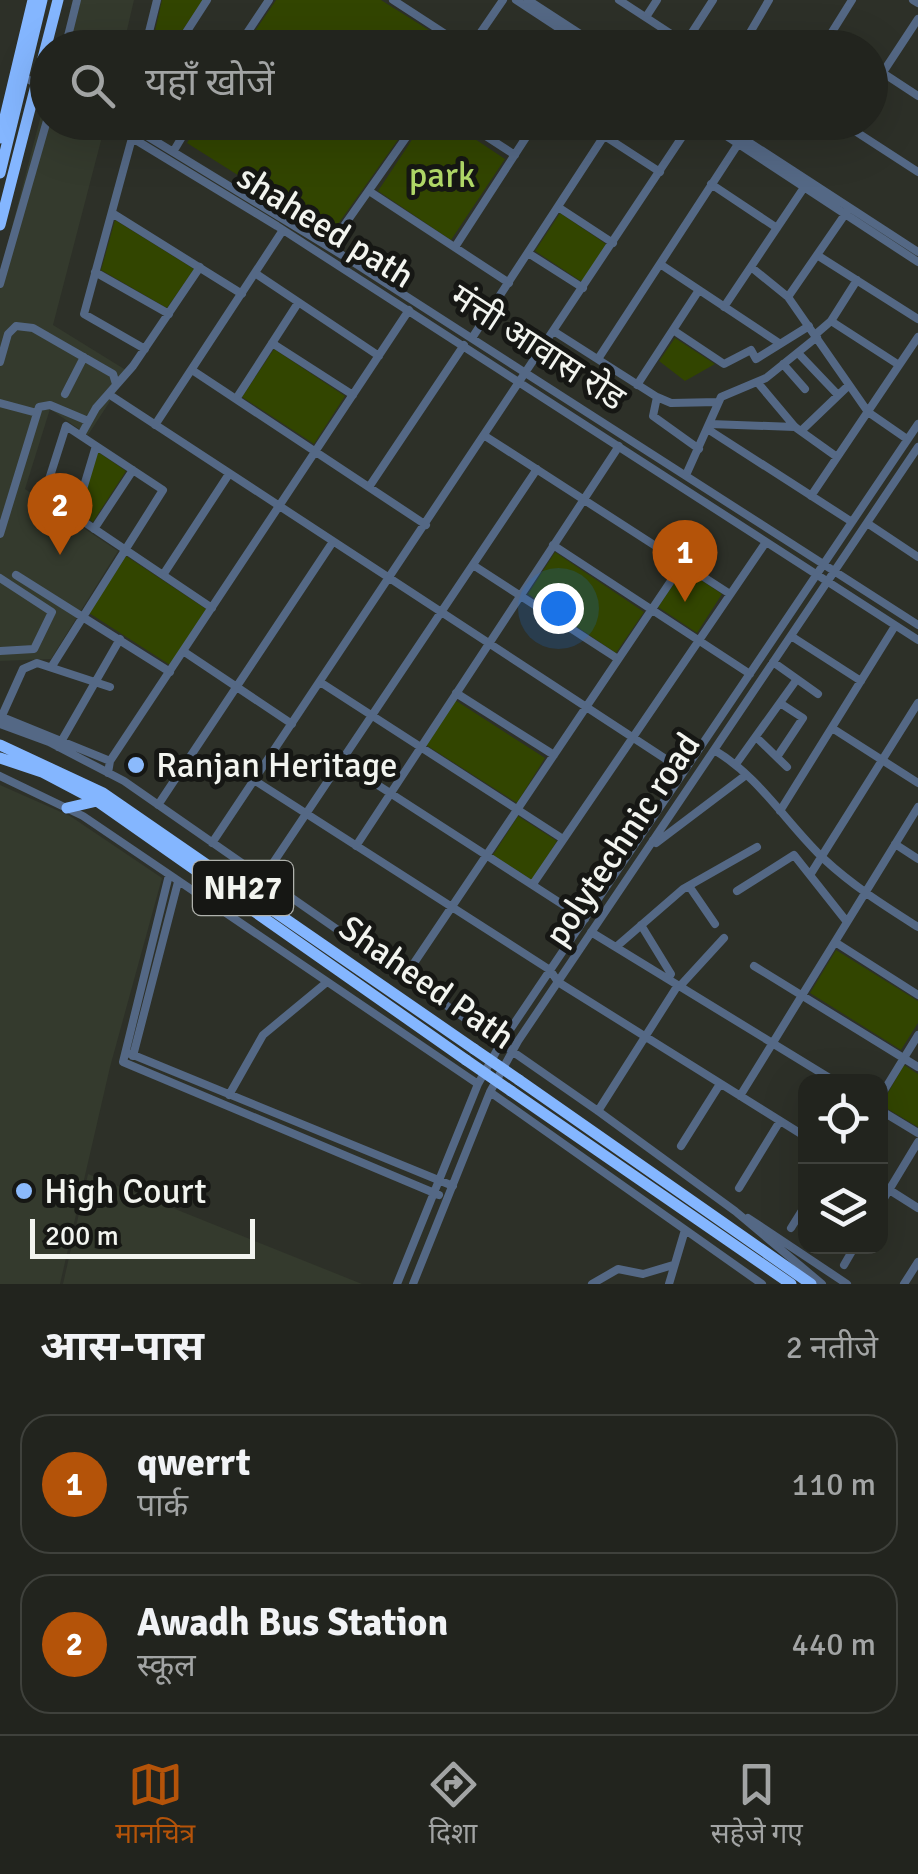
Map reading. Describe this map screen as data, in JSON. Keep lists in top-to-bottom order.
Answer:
{
  "streets": {
    "highway": ["NH27", "Shaheed Path"],
    "street": ["shaheed path", "मंत्ती आवास रोड", "polytechnic road"]
  },
  "crossings": [
    ["shaheed path", "मंत्ती आवास रोड"],
    ["shaheed path", "polytechnic road"],
    ["मंत्ती आवास रोड", "polytechnic road"]
  ],
  "parks": ["park"],
  "places": ["Ranjan Heritage", "High Court"],
  "scale_bar": "200 m",
  "page": {
    "search": "यहाँ खोजें",
    "pins": ["2", "1"],
    "scale": "200 m",
    "heading": ["आस-पास", "2 नतीजे"],
    "list": [
      {
        "mark": "1",
        "name": "qwerrt",
        "note": "पार्क",
        "value": "110 m"
      },
      {
        "mark": "2",
        "name": "Awadh Bus Station",
        "note": "स्कूल",
        "value": "440 m"
      }
    ],
    "nav": ["मानचित्र", "दिशा", "सहेजे गए"]
  }
}
